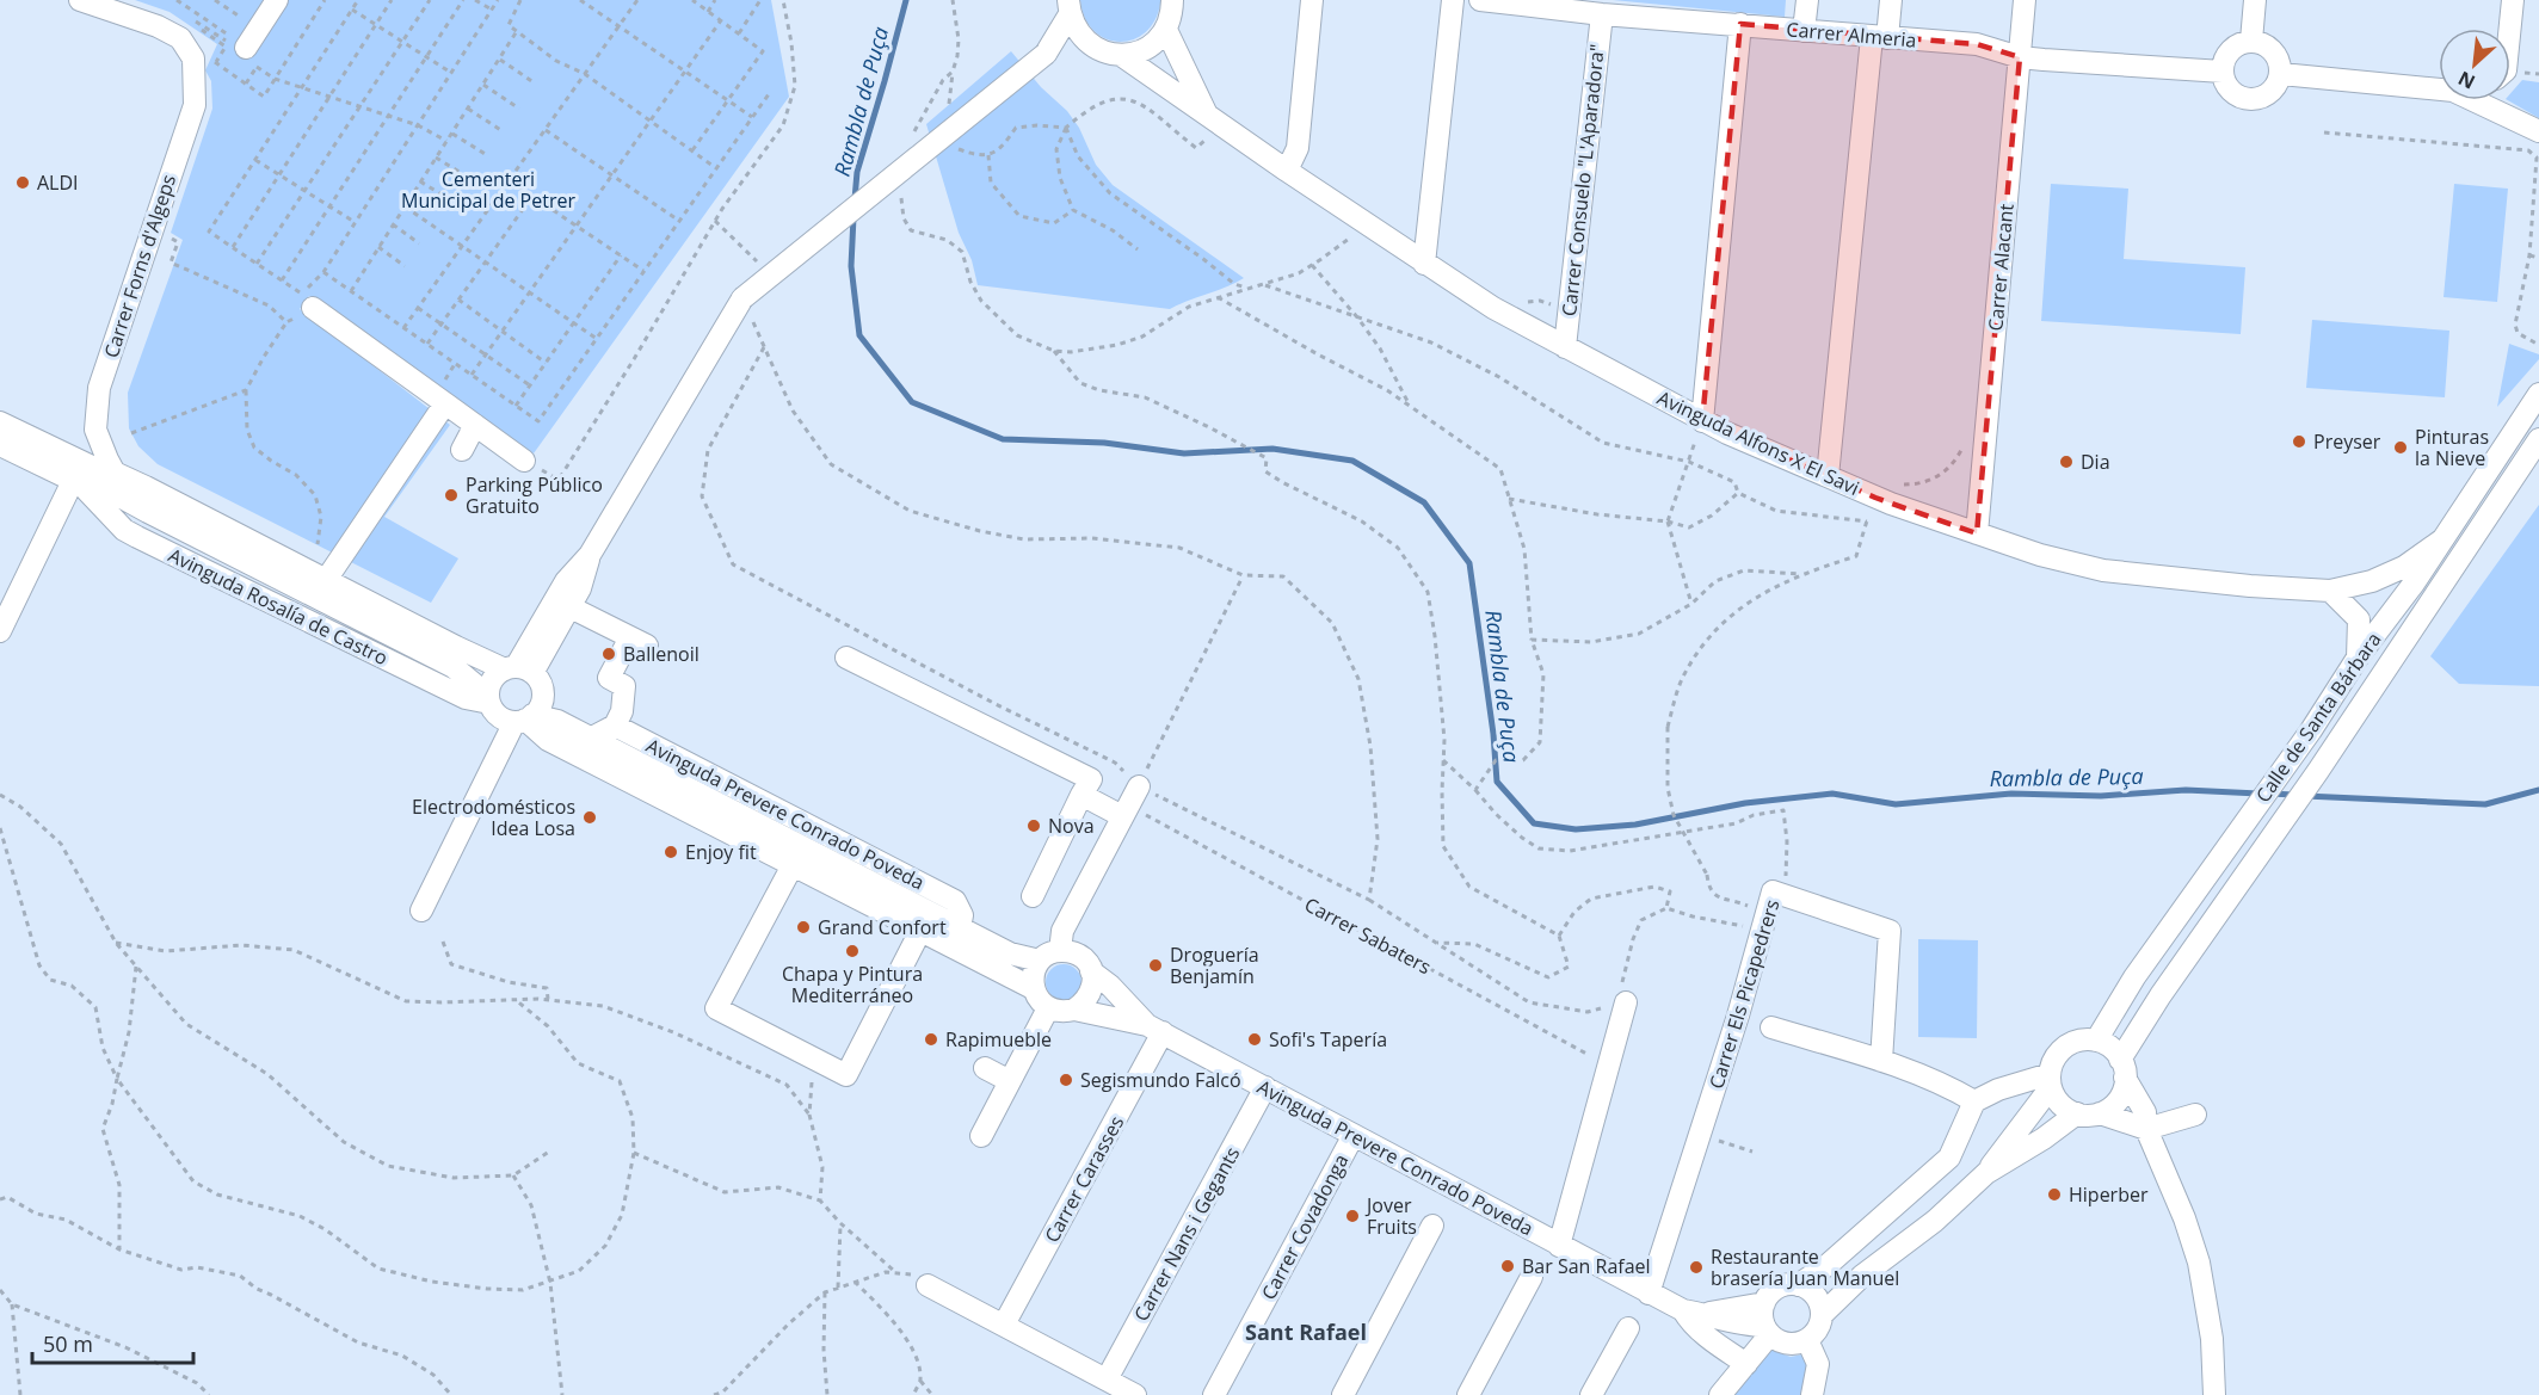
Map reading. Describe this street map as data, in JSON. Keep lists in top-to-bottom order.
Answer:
{
  "streets": {
    "street": [
      "Carrer Almeria",
      "Carrer Consuelo \"L'Aparadora\"",
      "Carrer Forns d'Algeps",
      "Carrer Alacant",
      "Avinguda Alfons X El Savi",
      "Avinguda Rosalía de Castro",
      "Calle de Santa Bárbara",
      "Avinguda Prevere Conrado Poveda",
      "Carrer Els Picapedrers",
      "Carrer Carasses",
      "Carrer Covadonga",
      "Carrer Nans i Gegants"
    ],
    "path": ["Carrer Sabaters"]
  },
  "crossings": [
    ["Carrer Almeria", "Carrer Consuelo \"L'Aparadora\""],
    ["Carrer Almeria", "Carrer Alacant"],
    ["Carrer Consuelo \"L'Aparadora\"", "Avinguda Alfons X El Savi"],
    ["Carrer Forns d'Algeps", "Avinguda Rosalía de Castro"],
    ["Carrer Alacant", "Avinguda Alfons X El Savi"],
    ["Avinguda Alfons X El Savi", "Calle de Santa Bárbara"],
    ["Avinguda Rosalía de Castro", "Avinguda Prevere Conrado Poveda"],
    ["Avinguda Prevere Conrado Poveda", "Carrer Els Picapedrers"],
    ["Avinguda Prevere Conrado Poveda", "Carrer Carasses"],
    ["Avinguda Prevere Conrado Poveda", "Carrer Covadonga"],
    ["Avinguda Prevere Conrado Poveda", "Carrer Nans i Gegants"]
  ],
  "districts": ["Sant Rafael"],
  "water": ["Rambla de Puça"],
  "parks": ["Cementeri Municipal de Petrer"],
  "places": [
    "ALDI",
    "Preyser",
    "Pinturas la Nieve",
    "Dia",
    "Parking Público Gratuito",
    "Ballenoil",
    "Electrodomésticos Idea Losa",
    "Nova",
    "Enjoy fit",
    "Grand Confort",
    "Chapa y Pintura Mediterráneo",
    "Droguería Benjamín",
    "Rapimueble",
    "Sofi's Tapería",
    "Segismundo Falcó",
    "Hiperber",
    "Jover Fruits",
    "Bar San Rafael",
    "Restaurante brasería Juan Manuel"
  ],
  "scale_bar": "50 m",
  "north": "bottom left"
}
